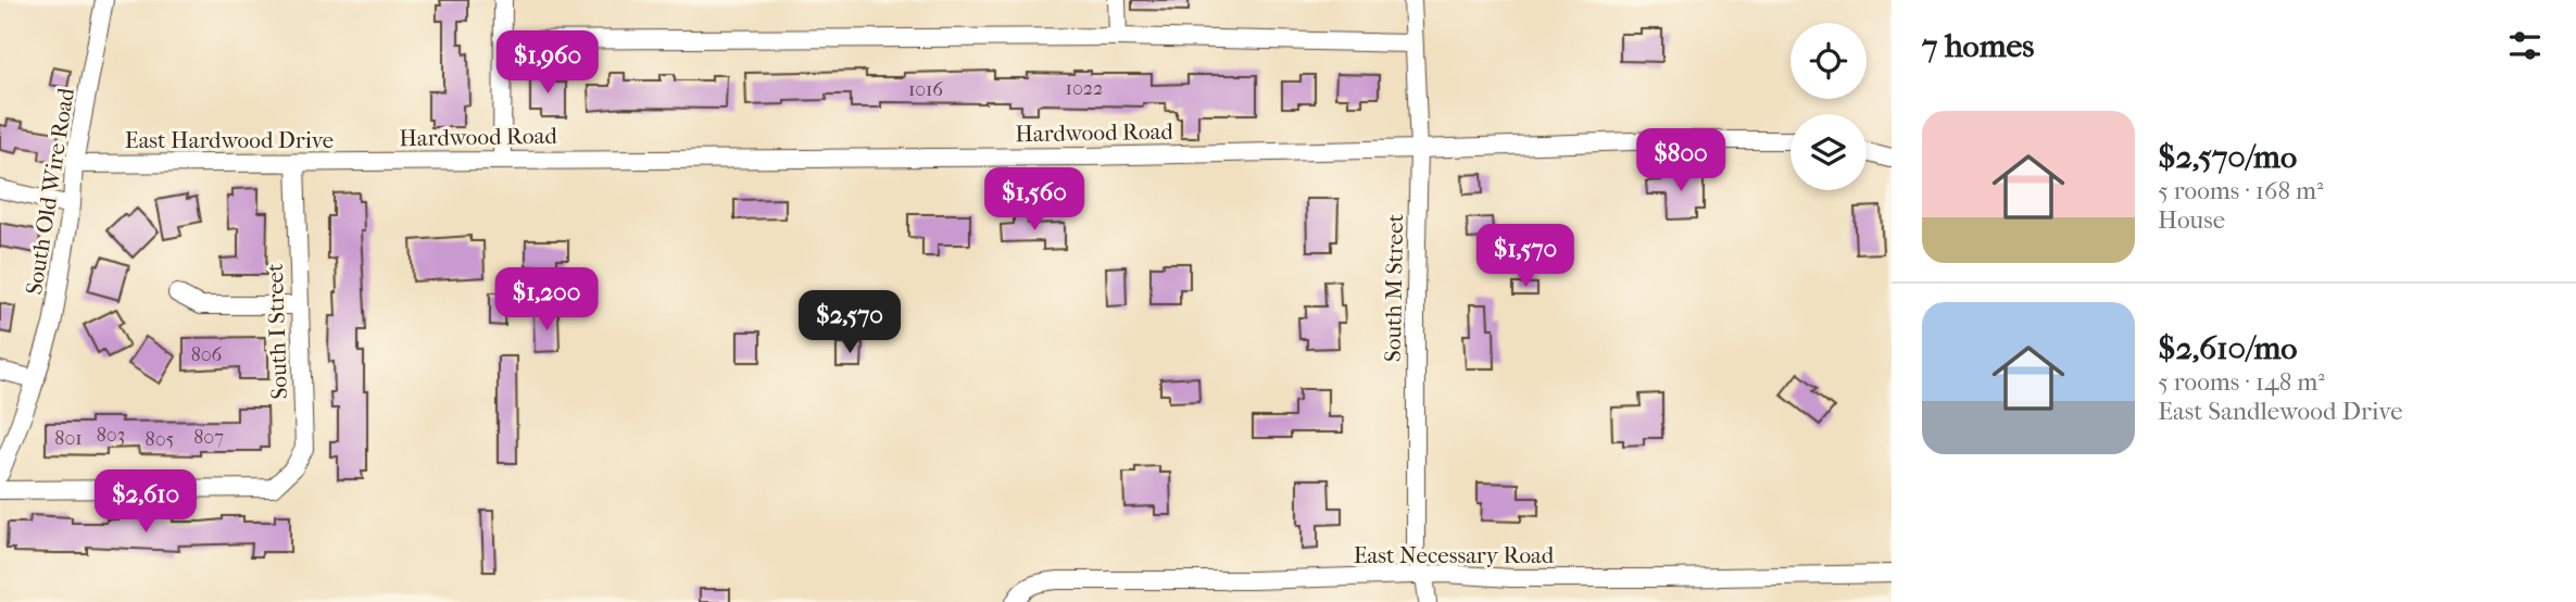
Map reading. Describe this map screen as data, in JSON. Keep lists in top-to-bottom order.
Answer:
{
  "streets": {
    "street": [
      "Hardwood Road",
      "East Hardwood Drive",
      "South Old Wire Road",
      "South M Street",
      "South I Street",
      "East Necessary Road"
    ]
  },
  "crossings": [
    ["Hardwood Road", "East Hardwood Drive"],
    ["Hardwood Road", "South M Street"],
    ["East Hardwood Drive", "South Old Wire Road"],
    ["East Hardwood Drive", "South I Street"],
    ["South M Street", "East Necessary Road"]
  ],
  "house_numbers": [
    "1022",
    "1016",
    "806",
    "803",
    "807",
    "801",
    "805"
  ],
  "page": {
    "heading": "7 homes",
    "price": [
      "$1,960",
      "$800",
      "$1,560",
      "$1,570",
      "$1,200",
      "$2,570",
      "$2,610"
    ],
    "list": [
      {
        "name": "$2,570/mo",
        "note": "5 rooms · 168 m² · House"
      },
      {
        "name": "$2,610/mo",
        "note": "5 rooms · 148 m² · East Sandlewood Drive"
      }
    ]
  }
}
